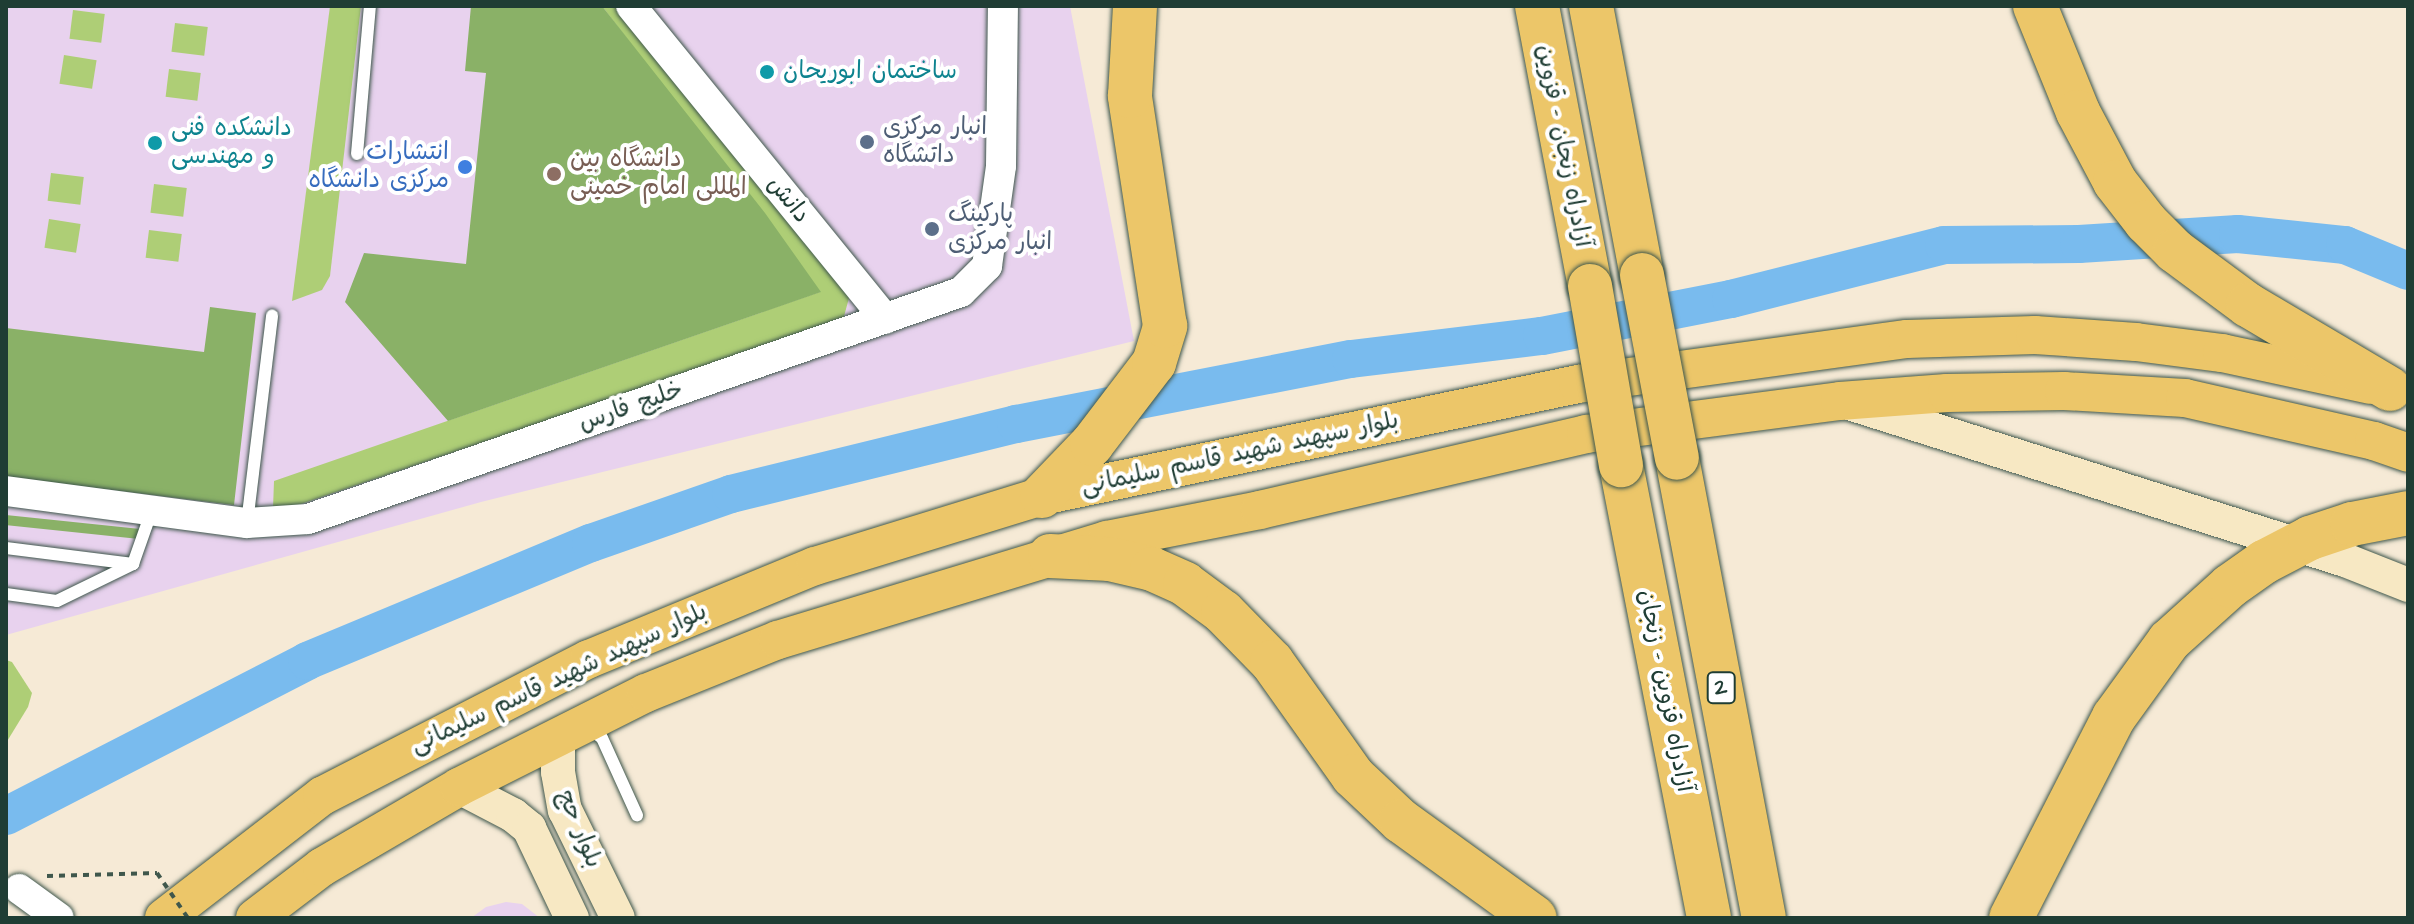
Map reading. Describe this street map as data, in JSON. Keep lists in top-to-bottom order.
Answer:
{
  "streets": {
    "highway": ["آزادراه زنجان - قزوین", "2", "آزادراه قزوین - زنجان"],
    "main road": ["بلوار سپهبد شهید قاسم سلیمانی", "بلوار حج"],
    "street": ["دانش", "خلیج فارس"]
  },
  "crossings": [
    ["آزادراه زنجان - قزوین", "آزادراه قزوین - زنجان"],
    ["دانش", "خلیج فارس"],
    ["بلوار سپهبد شهید قاسم سلیمانی", "بلوار حج"]
  ],
  "places": [
    "ساختمان ابوریحان",
    "انبار مرکزی داتشگاه",
    "دانشکده فنی و مهندسی",
    "انتشارات مرکزی دانشگاه",
    "دانشگاه بین المللی امام خمینی",
    "پارکینگ انبار مرکزی"
  ]
}
